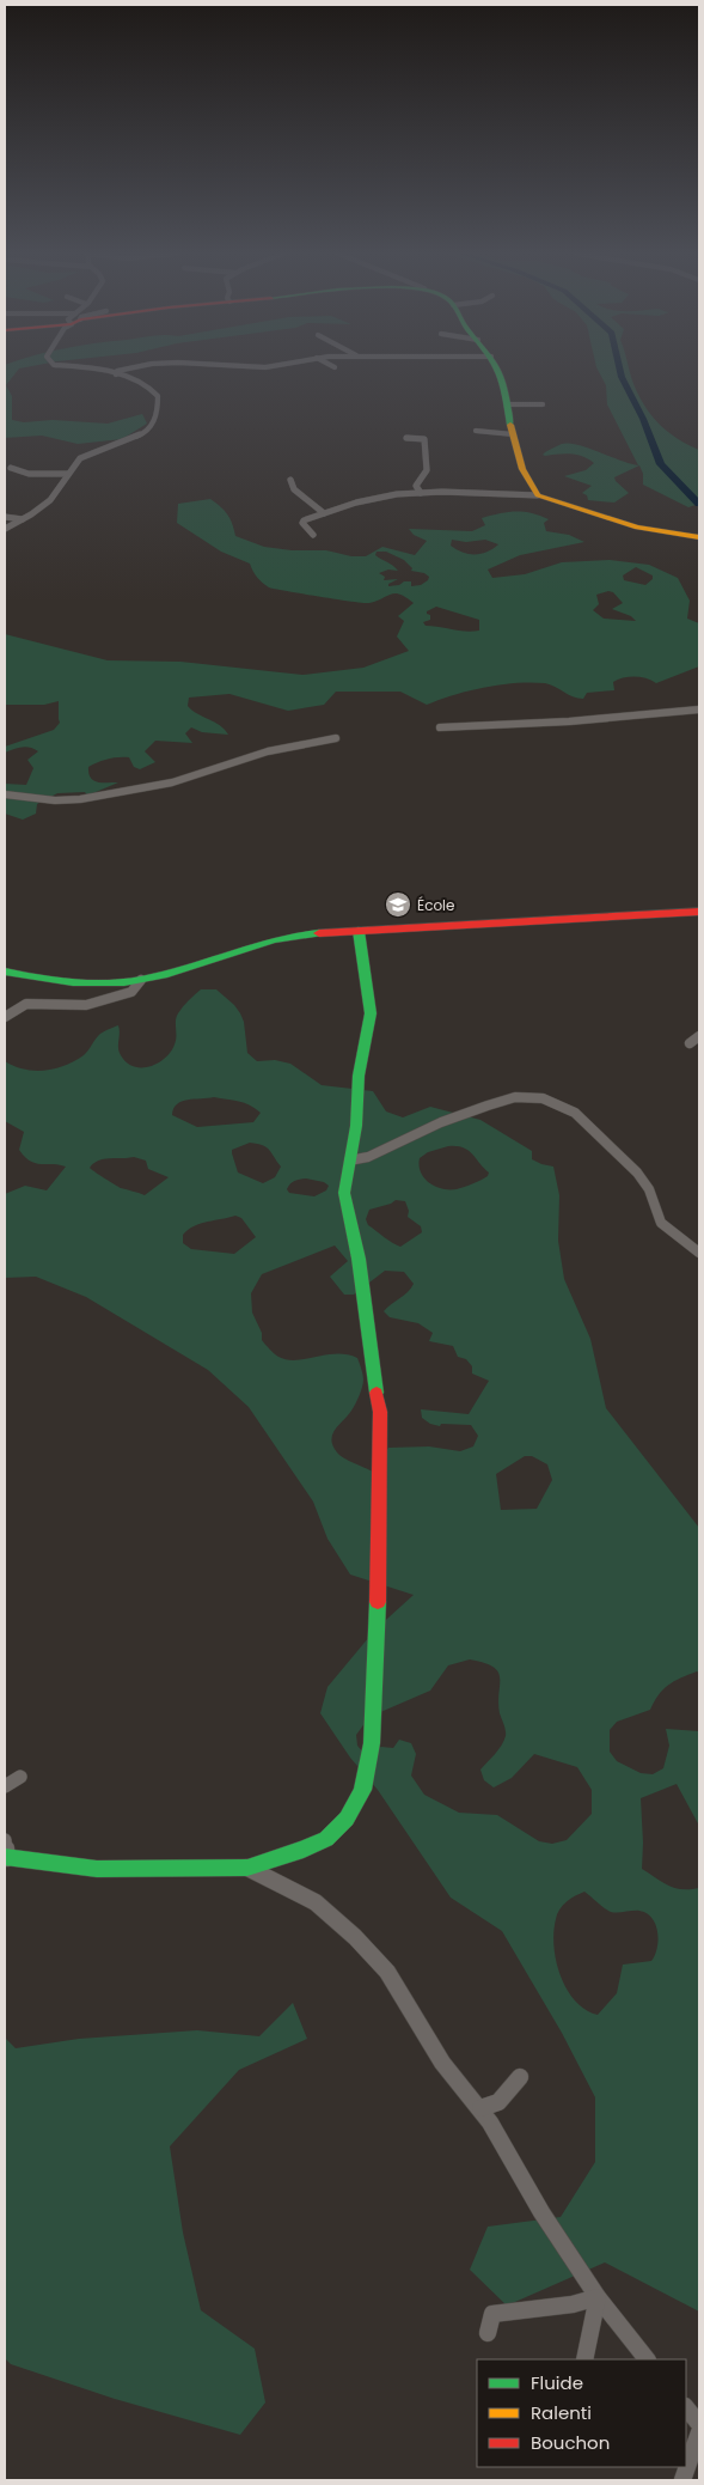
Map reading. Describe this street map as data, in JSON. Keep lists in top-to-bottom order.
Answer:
{
  "places": {
    "school or university": ["École"]
  },
  "legend": ["Fluide", "Ralenti", "Bouchon"]
}
